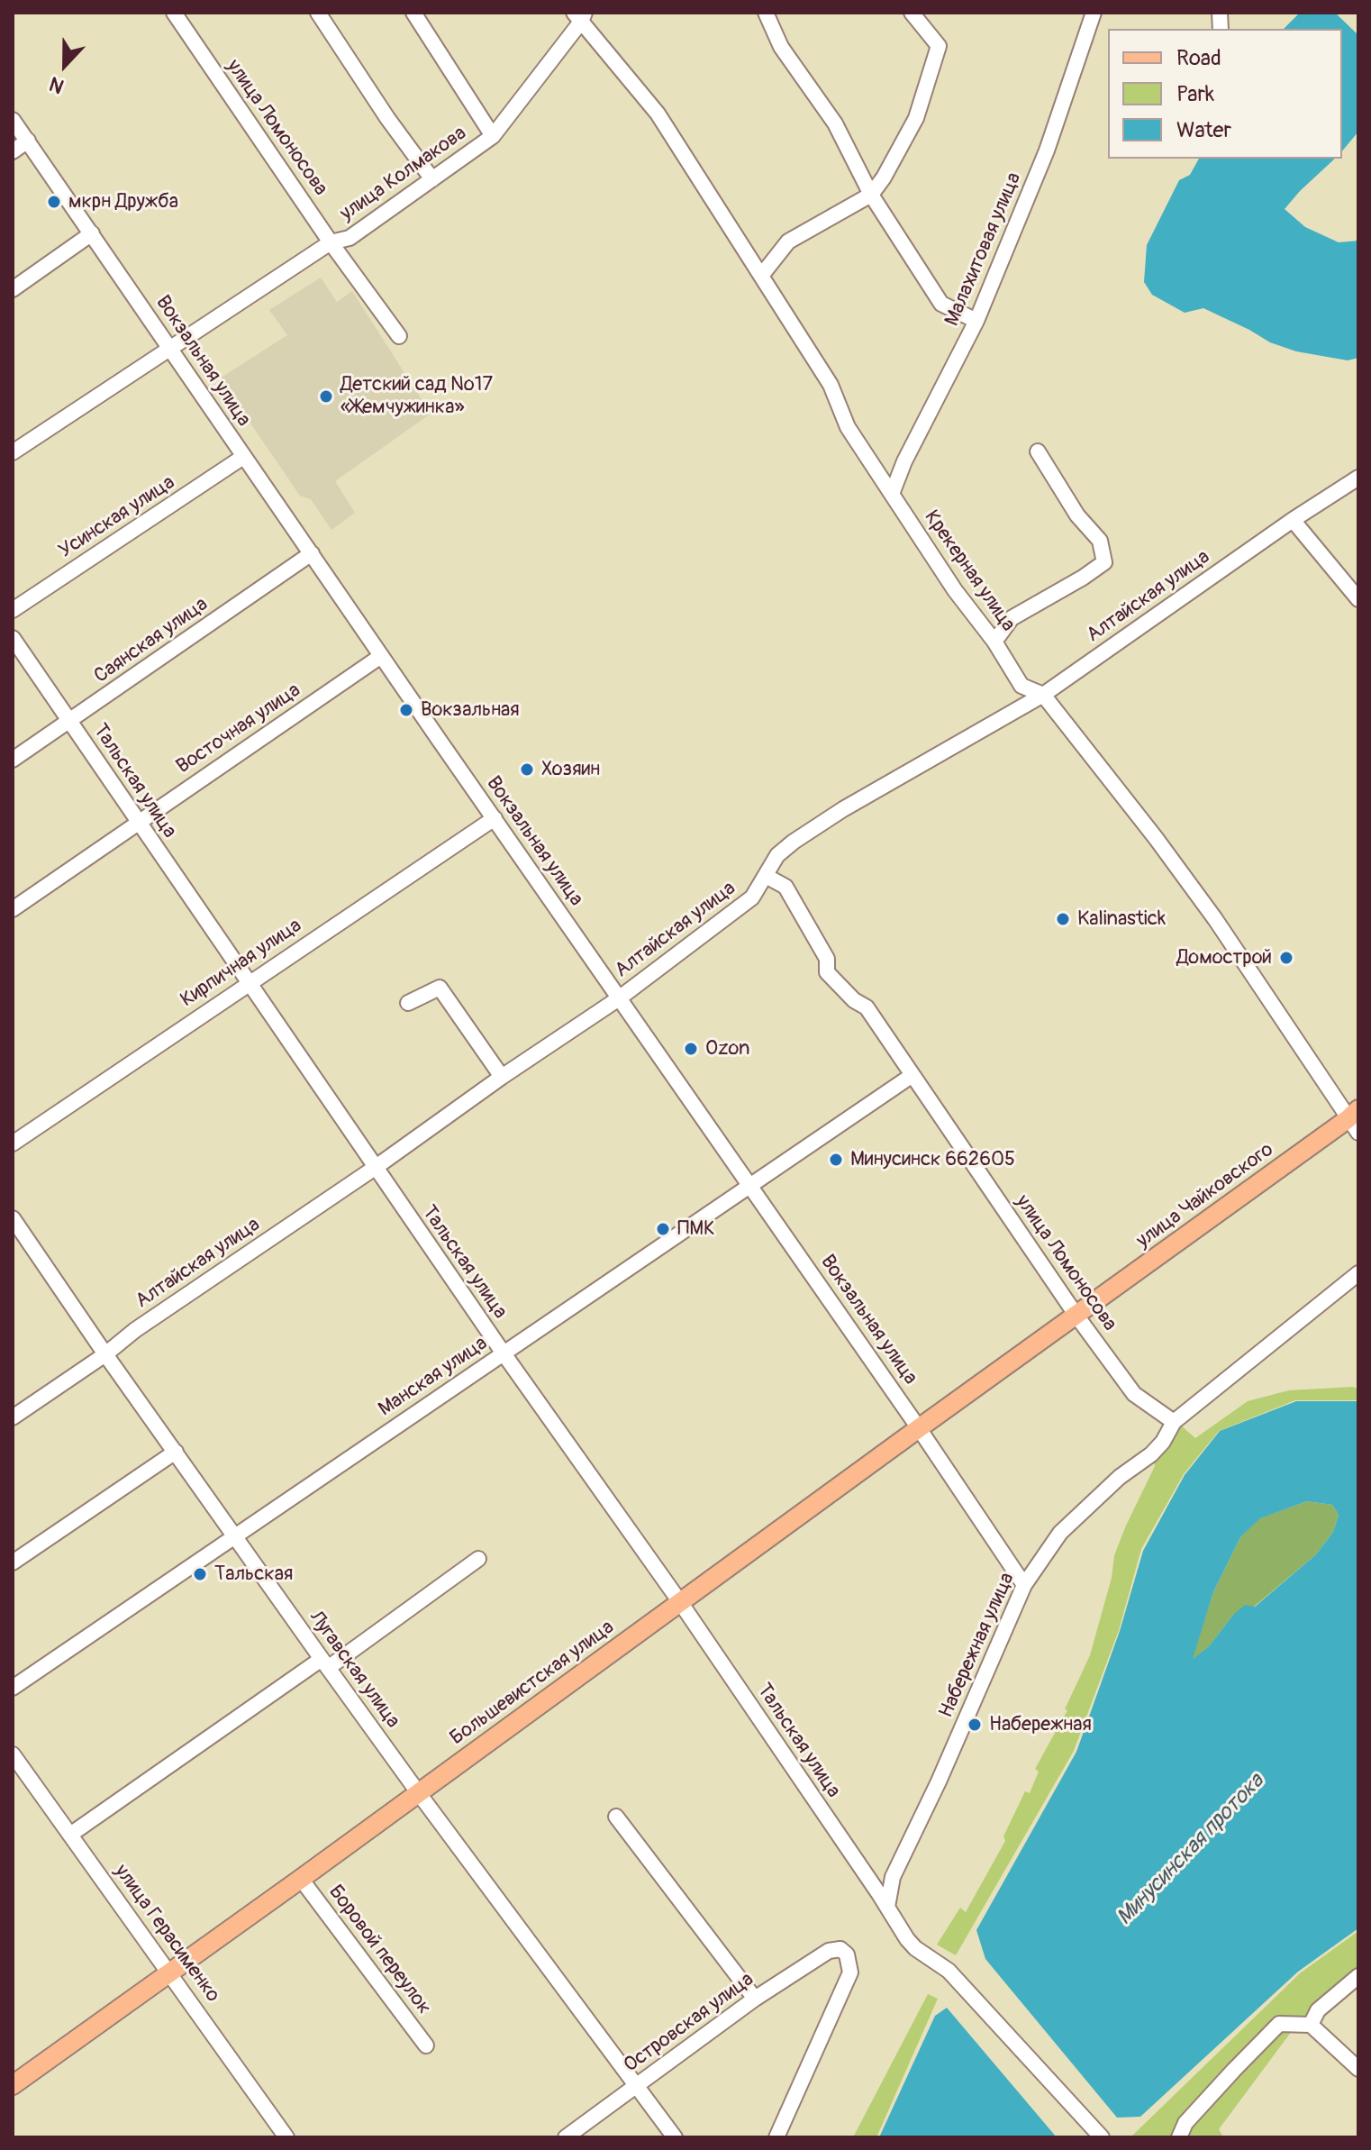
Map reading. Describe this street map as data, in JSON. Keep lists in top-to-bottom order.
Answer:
{
  "streets": {
    "main road": ["улица Чайковского", "Большевистская улица"],
    "street": [
      "улица Ломоносова",
      "улица Колмакова",
      "Малахитовая улица",
      "Вокзальная улица",
      "Усинская улица",
      "Крекерная улица",
      "Алтайская улица",
      "Саянская улица",
      "Восточная улица",
      "Тальская улица",
      "Кирпичная улица",
      "Манская улица",
      "Набережная улица",
      "Лугавская улица",
      "улица Герасименко",
      "Боровой переулок",
      "Островская улица"
    ]
  },
  "crossings": [
    ["улица Ломоносова", "улица Колмакова"],
    ["улица Ломоносова", "Алтайская улица"],
    ["улица Ломоносова", "улица Чайковского"],
    ["улица Ломоносова", "Манская улица"],
    ["улица Ломоносова", "Набережная улица"],
    ["улица Ломоносова", "Большевистская улица"],
    ["улица Колмакова", "Вокзальная улица"],
    ["улица Колмакова", "Крекерная улица"],
    ["Малахитовая улица", "Крекерная улица"],
    ["Вокзальная улица", "Усинская улица"],
    ["Вокзальная улица", "Алтайская улица"],
    ["Вокзальная улица", "Саянская улица"],
    ["Вокзальная улица", "Восточная улица"],
    ["Вокзальная улица", "Кирпичная улица"],
    ["Вокзальная улица", "Манская улица"],
    ["Вокзальная улица", "Набережная улица"],
    ["Вокзальная улица", "Большевистская улица"],
    ["Крекерная улица", "Алтайская улица"],
    ["Крекерная улица", "улица Чайковского"],
    ["Алтайская улица", "Тальская улица"],
    ["Алтайская улица", "Лугавская улица"],
    ["Саянская улица", "Тальская улица"],
    ["Восточная улица", "Тальская улица"],
    ["Тальская улица", "Кирпичная улица"],
    ["Тальская улица", "Манская улица"],
    ["Тальская улица", "Набережная улица"],
    ["Тальская улица", "Большевистская улица"],
    ["улица Чайковского", "Большевистская улица"],
    ["Манская улица", "Лугавская улица"],
    ["Лугавская улица", "Большевистская улица"],
    ["Лугавская улица", "Островская улица"],
    ["Большевистская улица", "улица Герасименко"],
    ["Большевистская улица", "Боровой переулок"]
  ],
  "water": ["Минусинская протока"],
  "places": [
    "мкрн Дружба",
    "Детский сад №17 «Жемчужинка»",
    "Вокзальная",
    "Хозяин",
    "Kalinastick",
    "Домострой",
    "Ozon",
    "Минусинск 662605",
    "ПМК",
    "Тальская",
    "Набережная"
  ],
  "legend": ["Road", "Park", "Water"],
  "north": "bottom"
}
